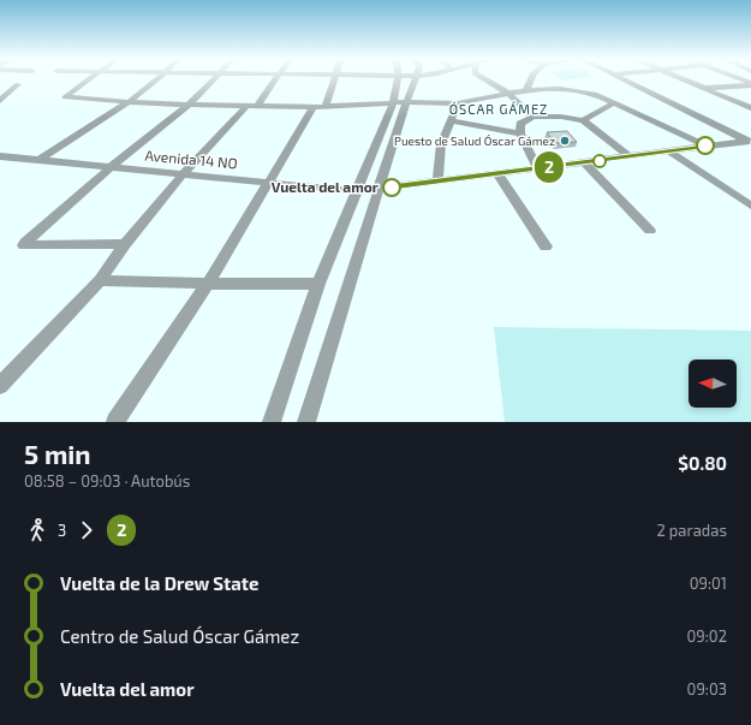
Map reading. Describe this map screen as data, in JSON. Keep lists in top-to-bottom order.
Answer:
{
  "streets": {
    "street": ["Avenida 14 NO"]
  },
  "districts": ["ÓSCAR GÁMEZ"],
  "places": ["Puesto de Salud Óscar Gámez", "Vuelta del amor"],
  "lines": ["bus line 2"],
  "north": "left",
  "page": {
    "on_map": "2",
    "heading": ["5 min", "08:58 – 09:03 · Autobús", "$0.80"],
    "legs": ["3", "2", "2 paradas"],
    "list": [
      {
        "name": "Vuelta de la Drew State",
        "value": "09:01"
      },
      {
        "name": "Centro de Salud Óscar Gámez",
        "value": "09:02"
      },
      {
        "name": "Vuelta del amor",
        "value": "09:03"
      }
    ]
  }
}
